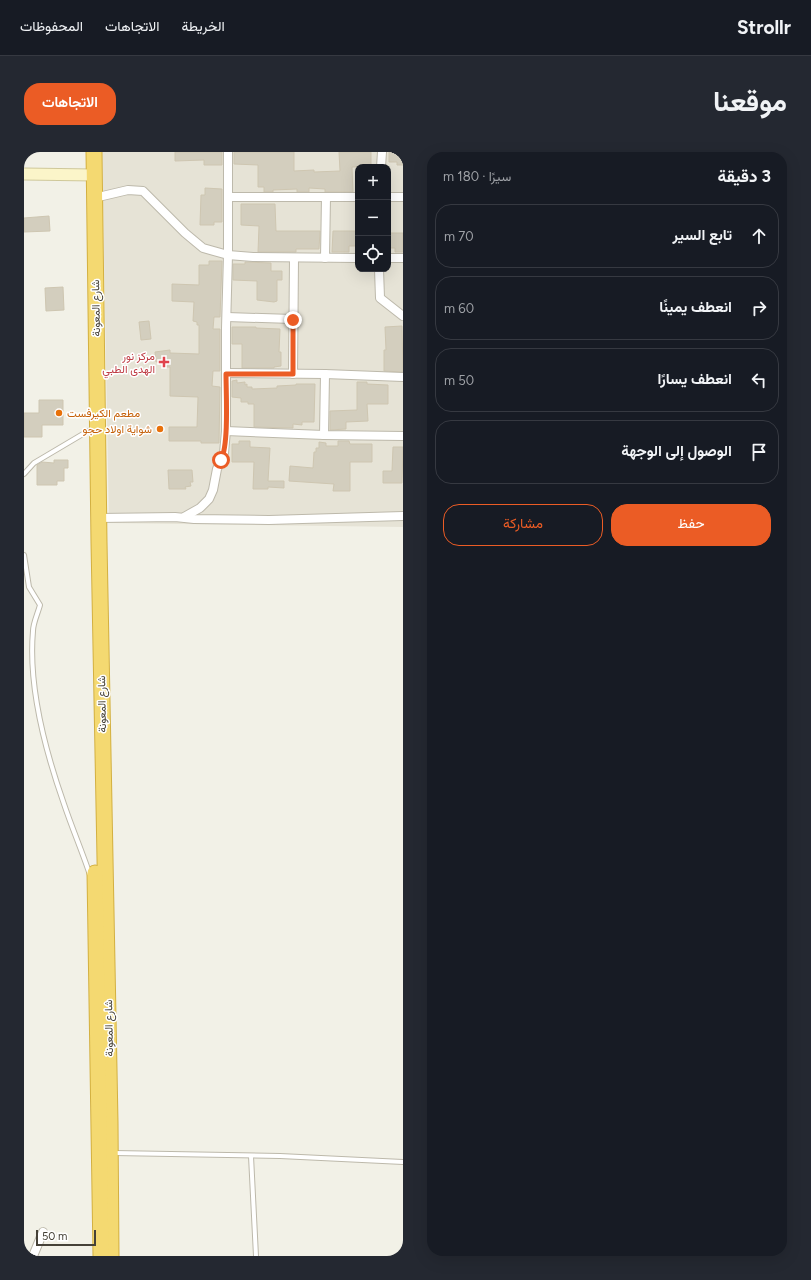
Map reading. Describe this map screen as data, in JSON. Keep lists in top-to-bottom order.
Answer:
{
  "streets": {
    "highway": ["شارع المعونة"]
  },
  "places": {
    "health": ["مركز نور الهدى الطبي"],
    "other": ["مطعم الكيرفست", "شواية اولاد حجو"]
  },
  "scale_bar": "50 m",
  "page": {
    "header": "Strollr",
    "nav": ["الخريطة", "الاتجاهات", "المحفوظات"],
    "title": "موقعنا",
    "buttons": [
      "الاتجاهات",
      ["حفظ", "مشاركة"]
    ],
    "heading": ["3 دقيقة", "سيرًا · 180 m"],
    "map_buttons": ["+", "−"],
    "list": [
      ["تابع السير", "70 m"],
      ["انعطف يمينًا", "60 m"],
      ["انعطف يسارًا", "50 m"],
      "الوصول إلى الوجهة"
    ],
    "scale": "50 m"
  }
}
